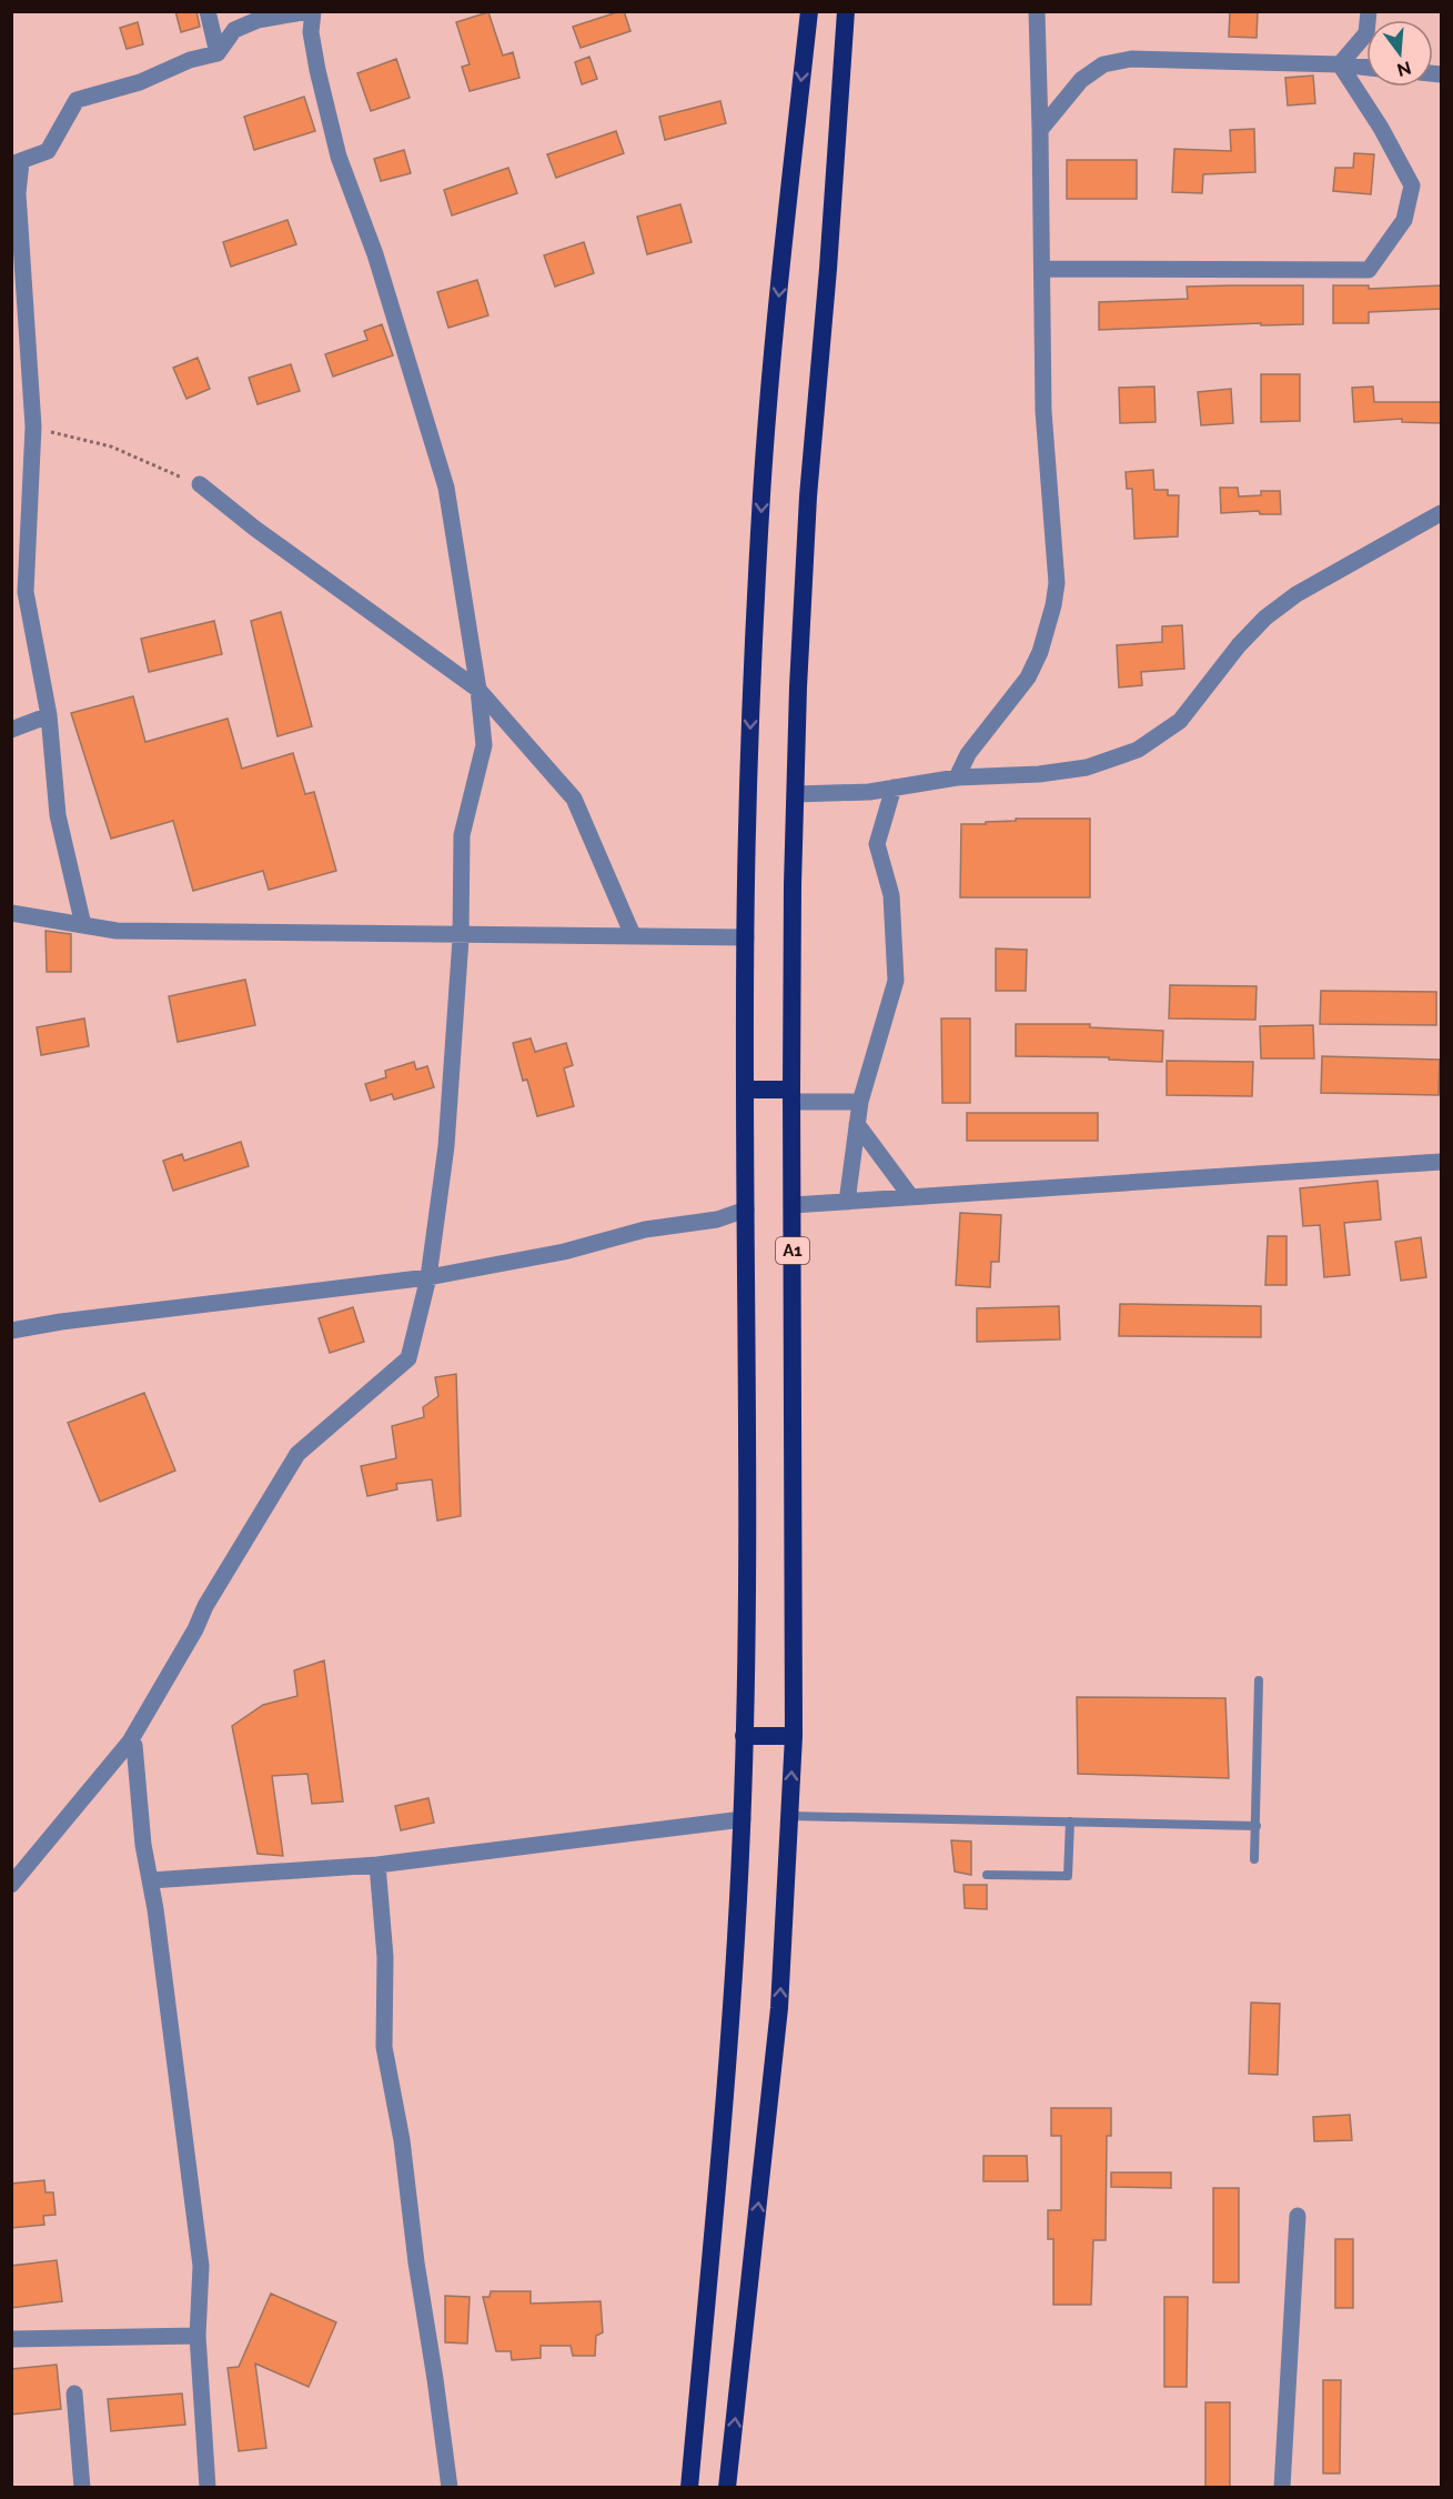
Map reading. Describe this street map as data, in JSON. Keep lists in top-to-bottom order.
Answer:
{
  "streets": {
    "highway": ["A1"]
  },
  "north": "bottom"
}
